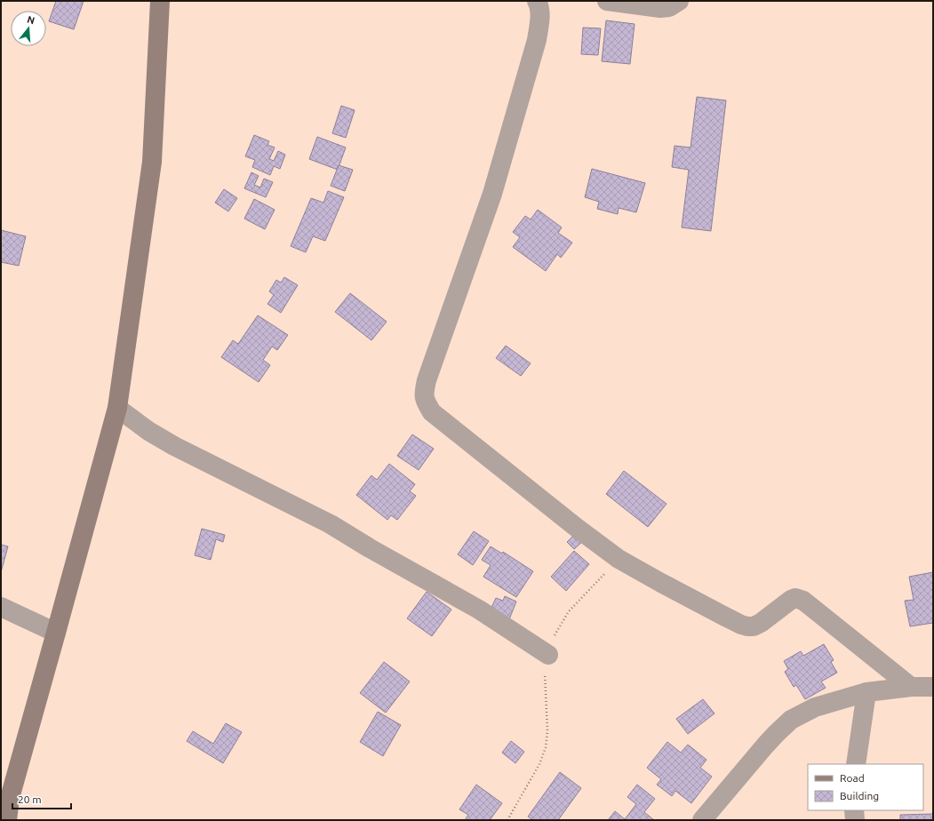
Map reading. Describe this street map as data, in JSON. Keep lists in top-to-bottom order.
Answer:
{
  "legend": ["Road", "Building"],
  "scale_bar": "20 m",
  "north": "top"
}
